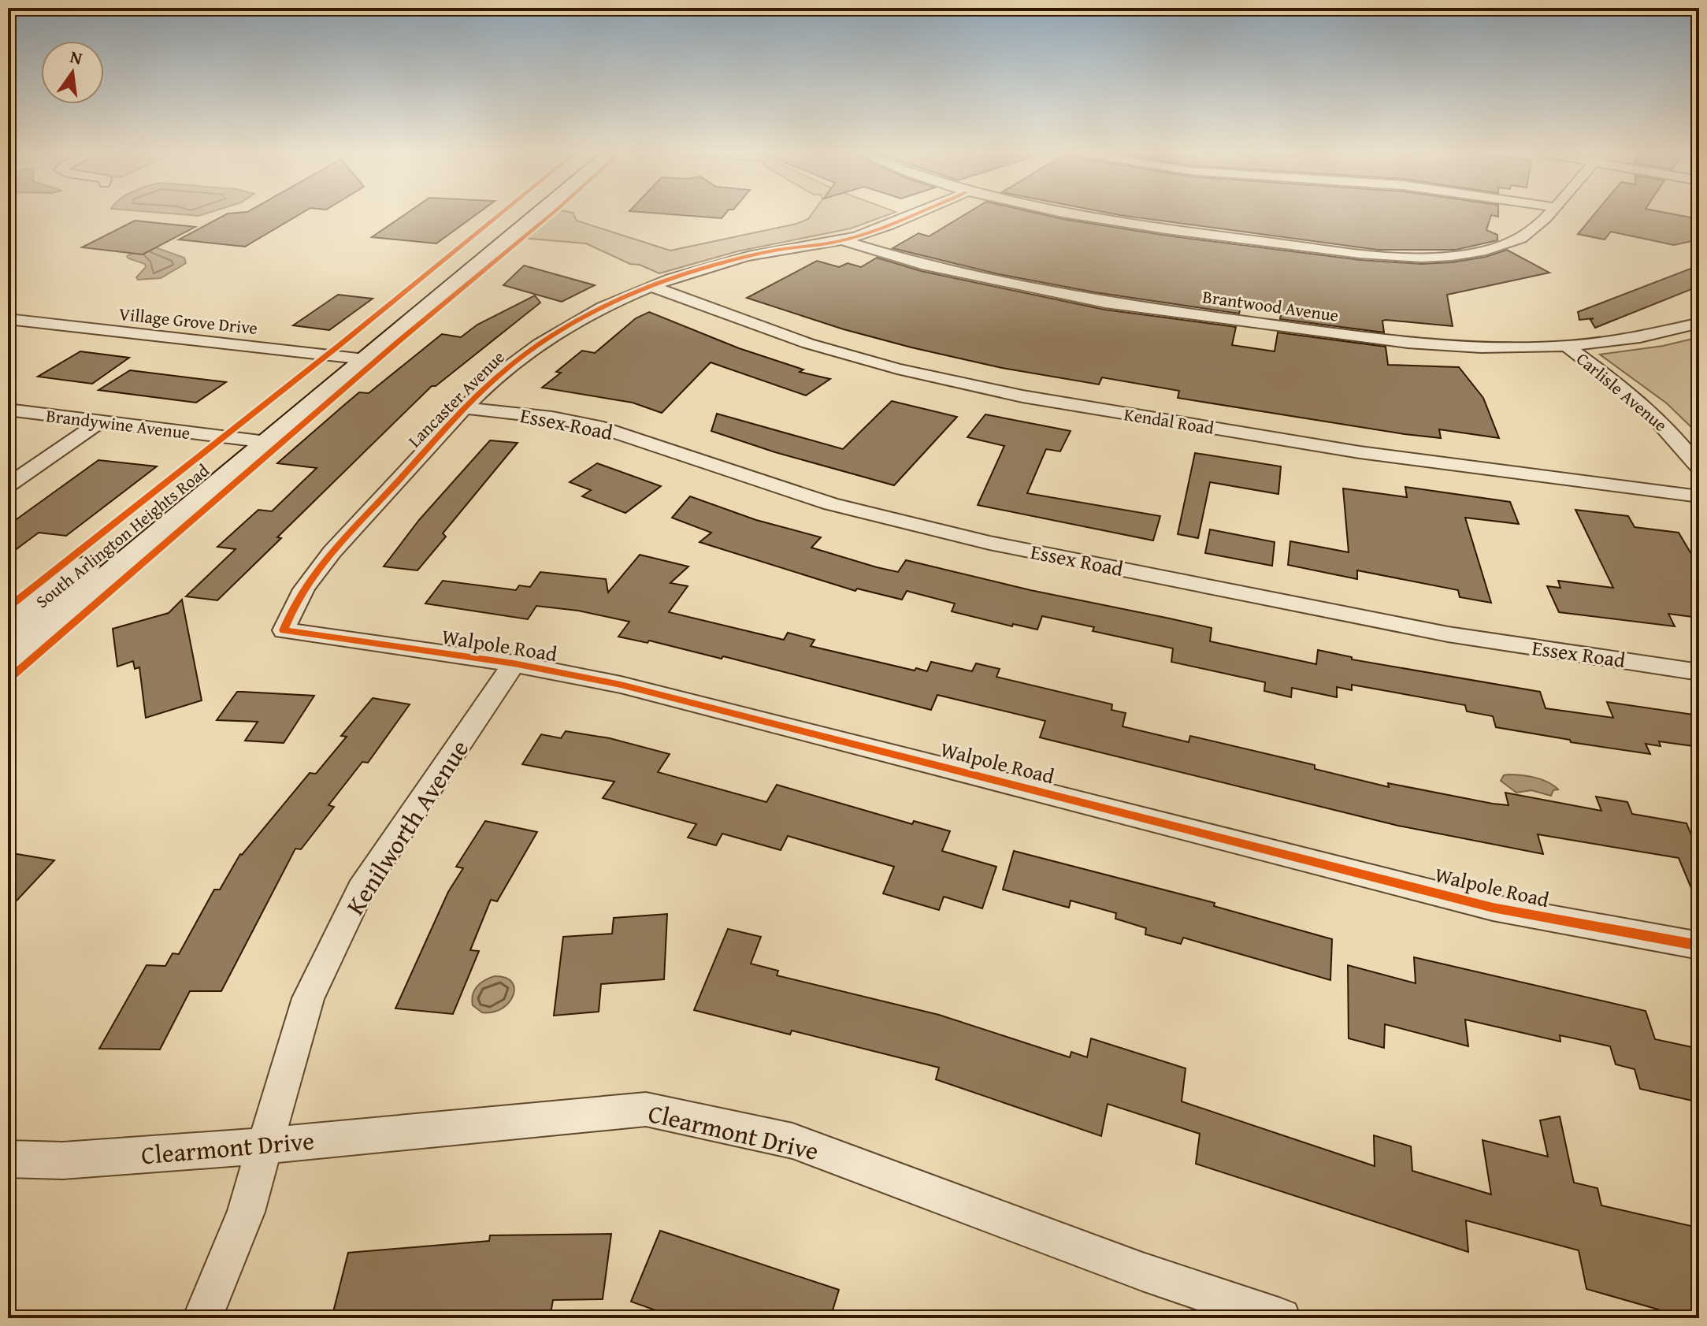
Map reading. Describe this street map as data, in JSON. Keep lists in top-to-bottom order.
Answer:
{
  "streets": {
    "main road": ["South Arlington Heights Road"],
    "street": [
      "Brantwood Avenue",
      "Village Grove Drive",
      "Carlisle Avenue",
      "Lancaster Avenue",
      "Kendal Road",
      "Brandywine Avenue",
      "Essex Road",
      "Walpole Road",
      "Kenilworth Avenue",
      "Clearmont Drive"
    ]
  },
  "crossings": [
    ["Brantwood Avenue", "Carlisle Avenue"],
    ["Brantwood Avenue", "Lancaster Avenue"],
    ["Village Grove Drive", "South Arlington Heights Road"],
    ["Lancaster Avenue", "Kendal Road"],
    ["Lancaster Avenue", "Essex Road"],
    ["Lancaster Avenue", "Walpole Road"],
    ["Brandywine Avenue", "South Arlington Heights Road"],
    ["Walpole Road", "Kenilworth Avenue"],
    ["Kenilworth Avenue", "Clearmont Drive"]
  ],
  "north": "top"
}
